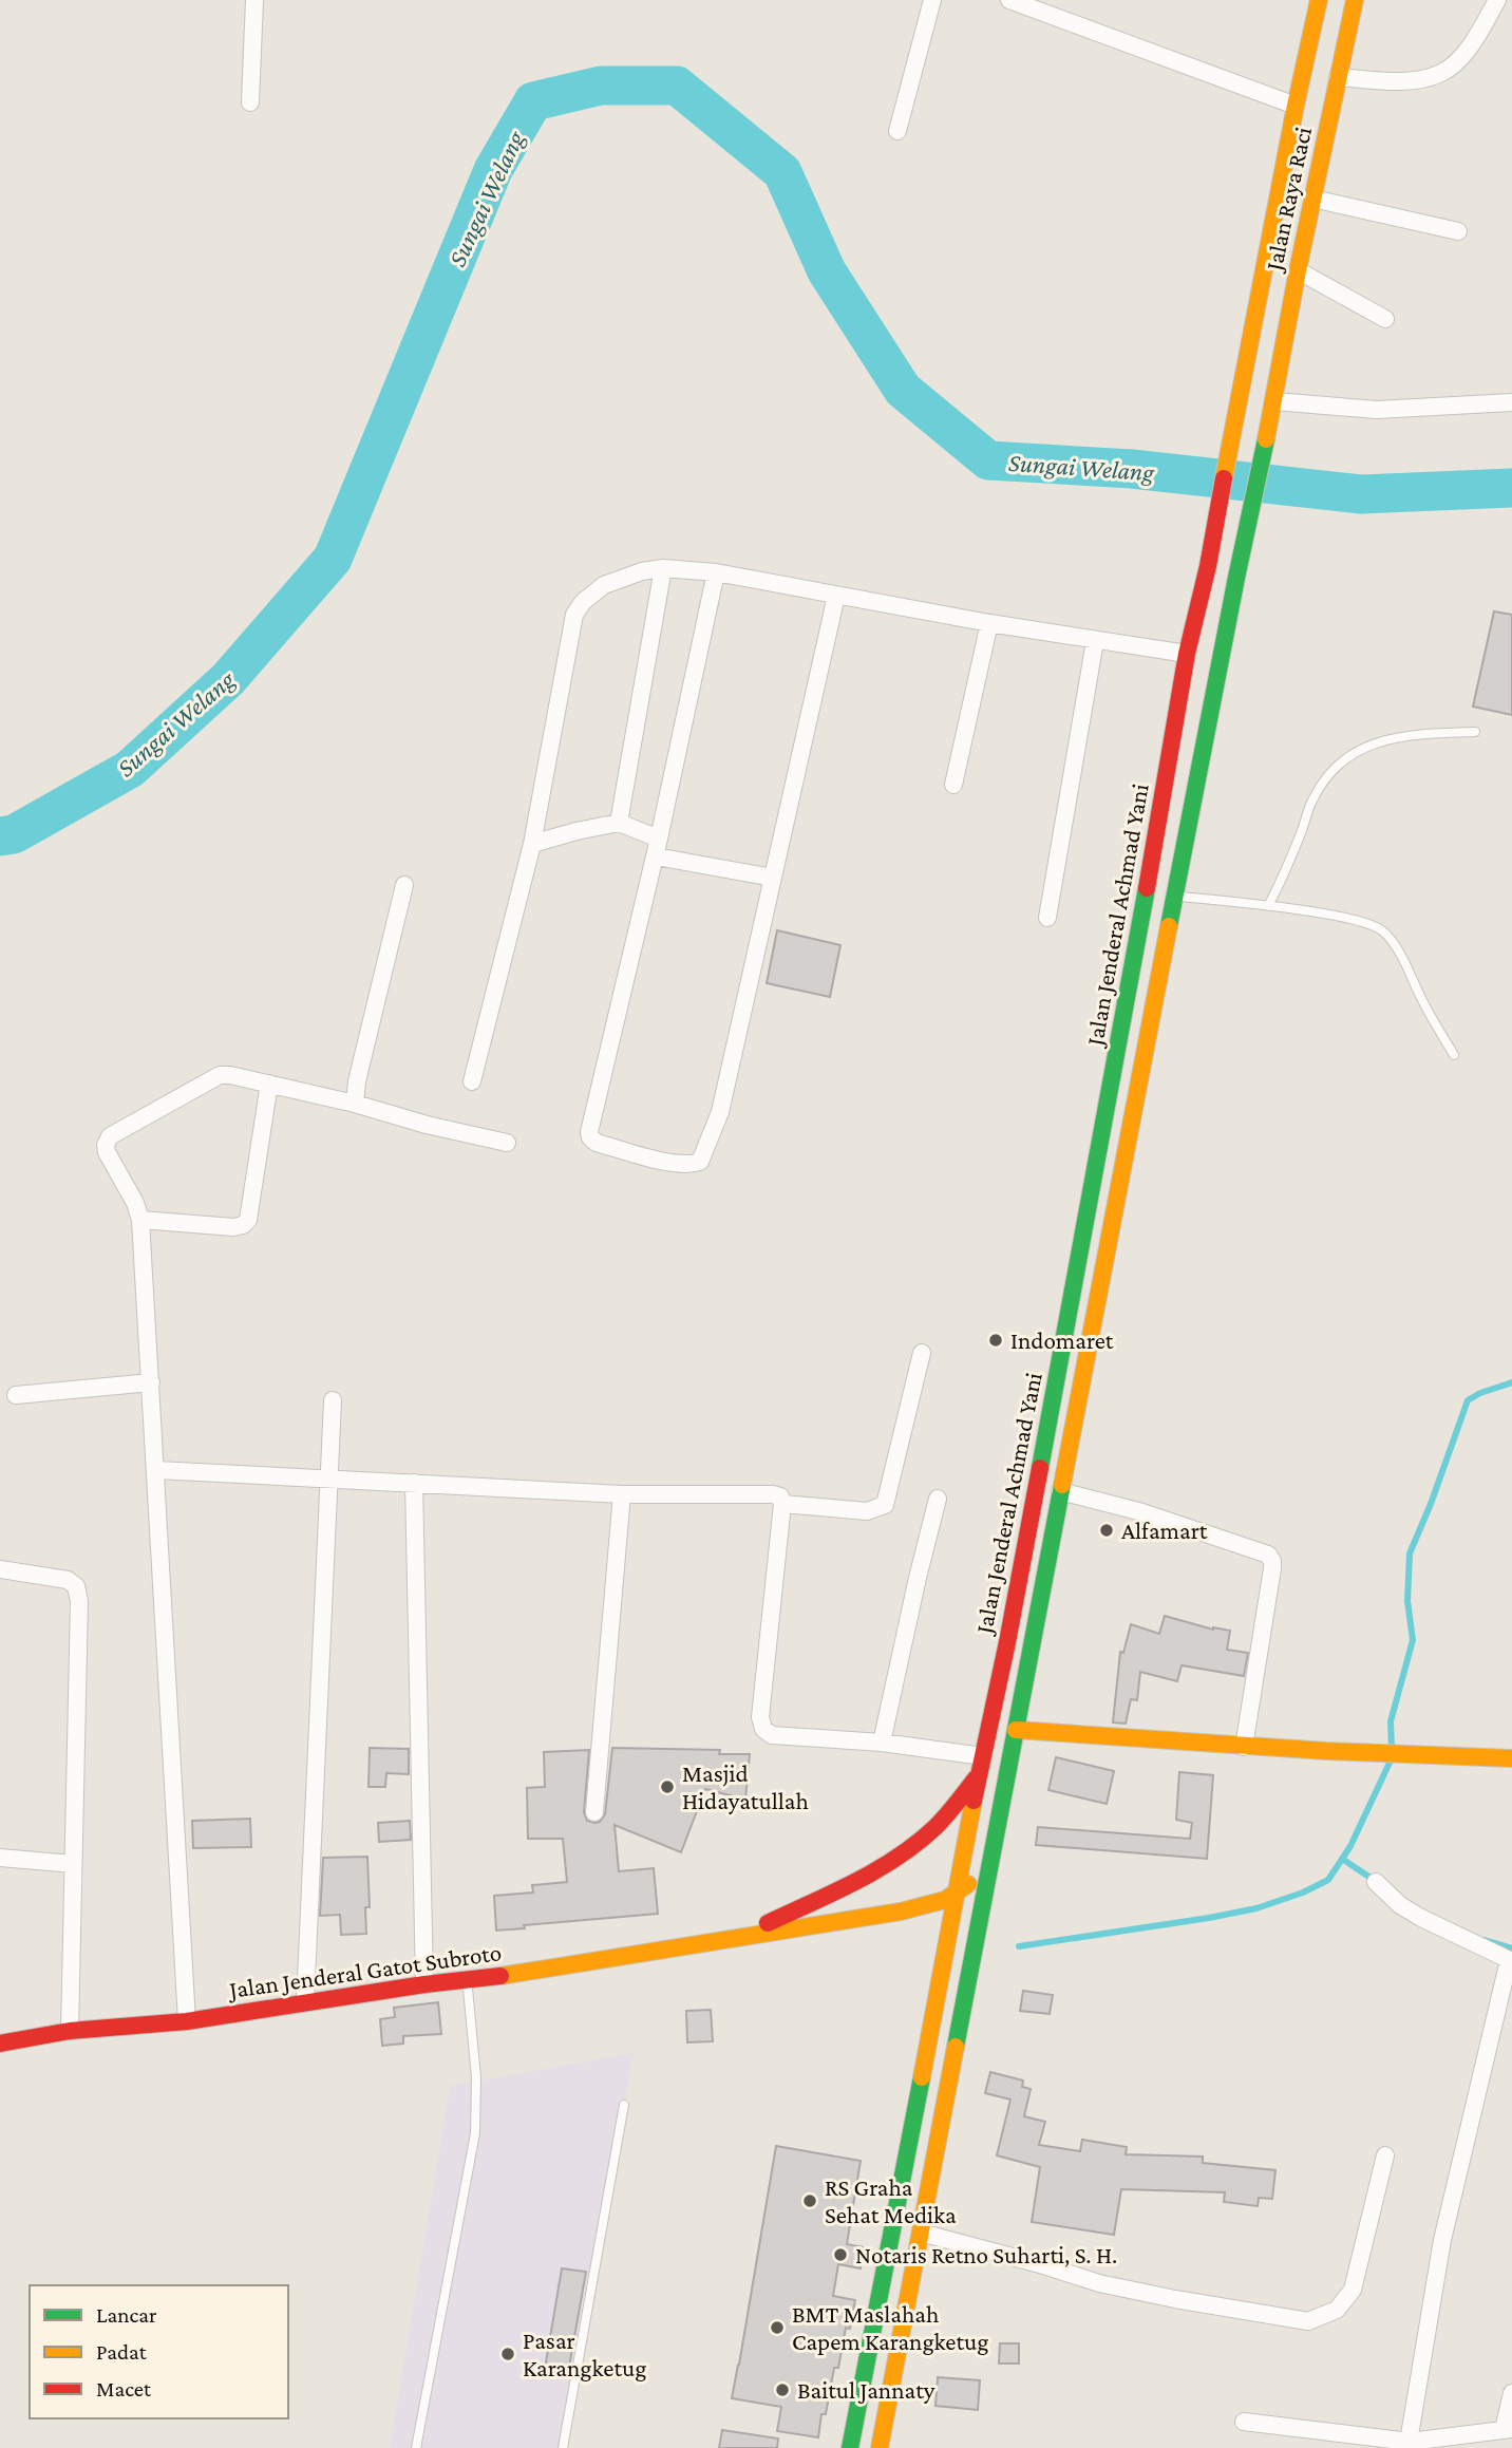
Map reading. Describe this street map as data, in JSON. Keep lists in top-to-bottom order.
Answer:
{
  "streets": {
    "main road": ["Jalan Raya Raci", "Jalan Jenderal Achmad Yani", "Jalan Jenderal Gatot Subroto"]
  },
  "crossings": [
    ["Jalan Raya Raci", "Jalan Jenderal Achmad Yani"],
    ["Jalan Jenderal Achmad Yani", "Jalan Jenderal Gatot Subroto"]
  ],
  "water": ["Sungai Welang"],
  "places": [
    "Indomaret",
    "Alfamart",
    "Masjid Hidayatullah",
    "RS Graha Sehat Medika",
    "Notaris Retno Suharti, S. H.",
    "BMT Maslahah Capem Karangketug",
    "Pasar Karangketug",
    "Baitul Jannaty"
  ],
  "legend": ["Lancar", "Padat", "Macet"]
}
